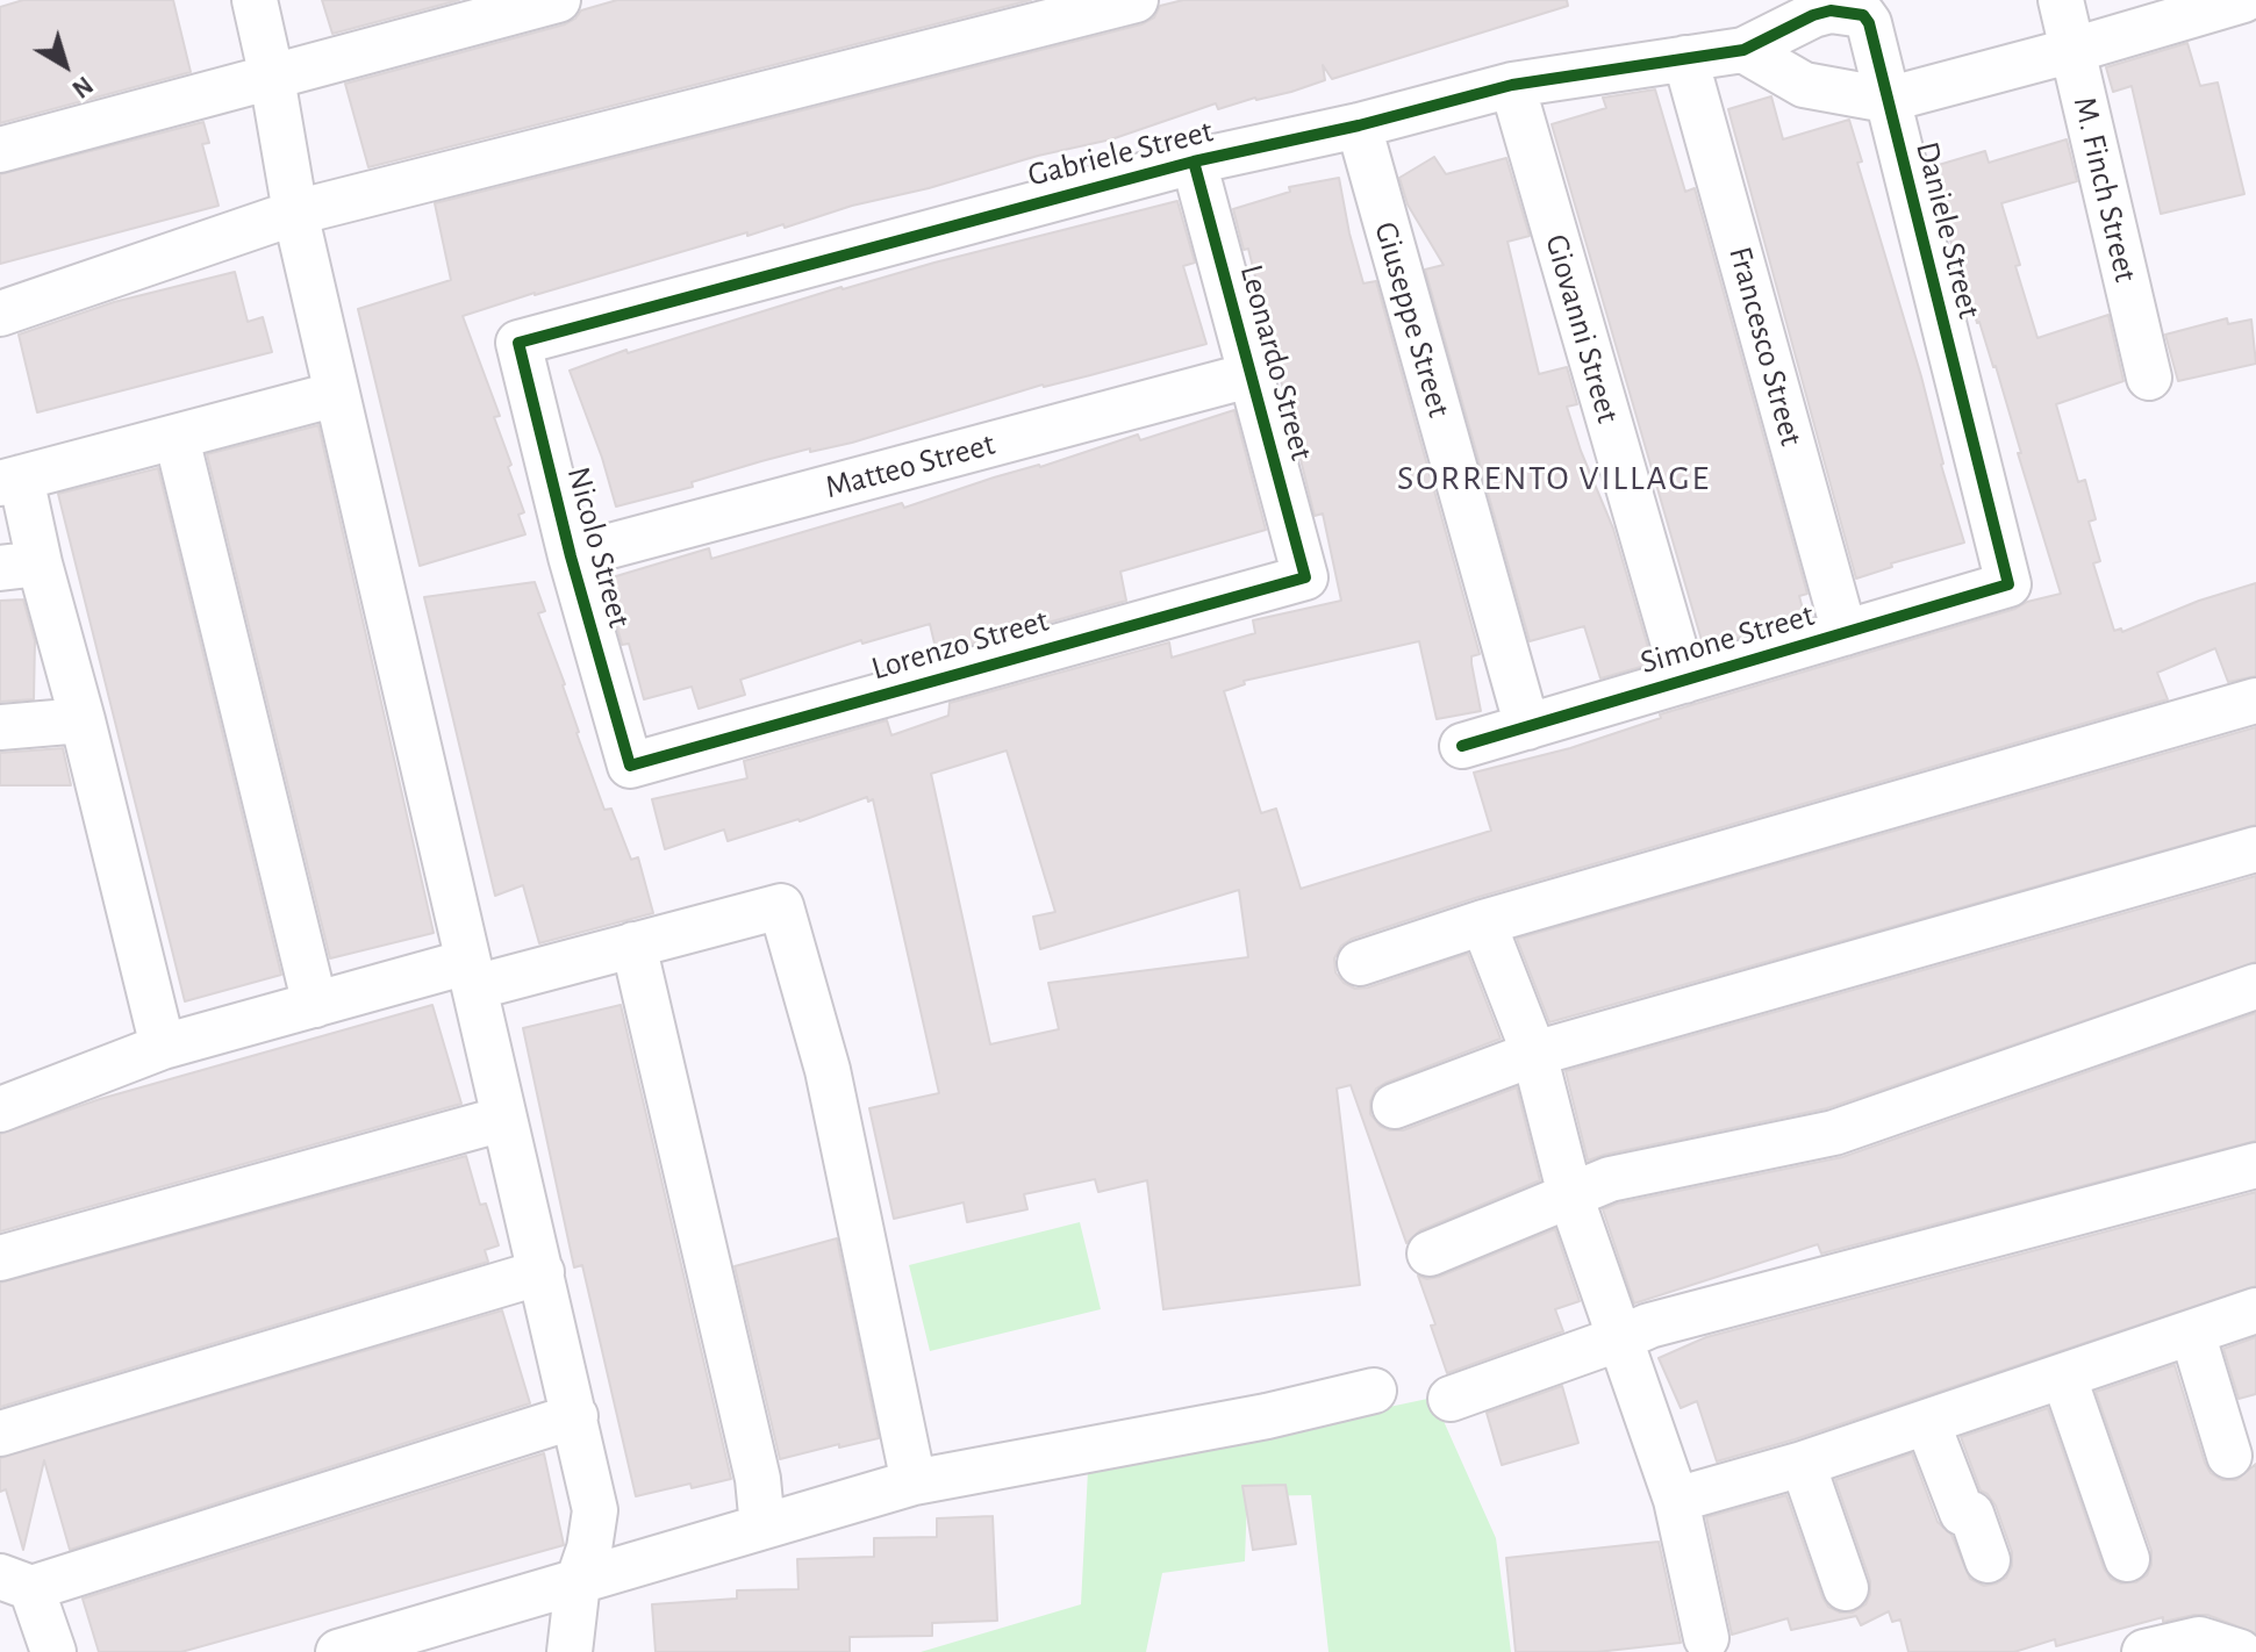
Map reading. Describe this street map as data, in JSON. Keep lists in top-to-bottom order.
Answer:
{
  "streets": {
    "street": [
      "Gabriele Street",
      "M. Finch Street",
      "Daniele Street",
      "Giuseppe Street",
      "Giovanni Street",
      "Francesco Street",
      "Leonardo Street",
      "Matteo Street",
      "Nicolo Street",
      "Simone Street",
      "Lorenzo Street"
    ]
  },
  "crossings": [
    ["Gabriele Street", "Daniele Street"],
    ["Gabriele Street", "Giuseppe Street"],
    ["Gabriele Street", "Giovanni Street"],
    ["Gabriele Street", "Francesco Street"],
    ["Gabriele Street", "Leonardo Street"],
    ["Gabriele Street", "Nicolo Street"],
    ["Daniele Street", "Simone Street"],
    ["Giuseppe Street", "Simone Street"],
    ["Giovanni Street", "Simone Street"],
    ["Francesco Street", "Simone Street"],
    ["Leonardo Street", "Matteo Street"],
    ["Leonardo Street", "Lorenzo Street"],
    ["Matteo Street", "Nicolo Street"],
    ["Nicolo Street", "Lorenzo Street"]
  ],
  "districts": ["SORRENTO VILLAGE"],
  "north": "bottom right"
}
